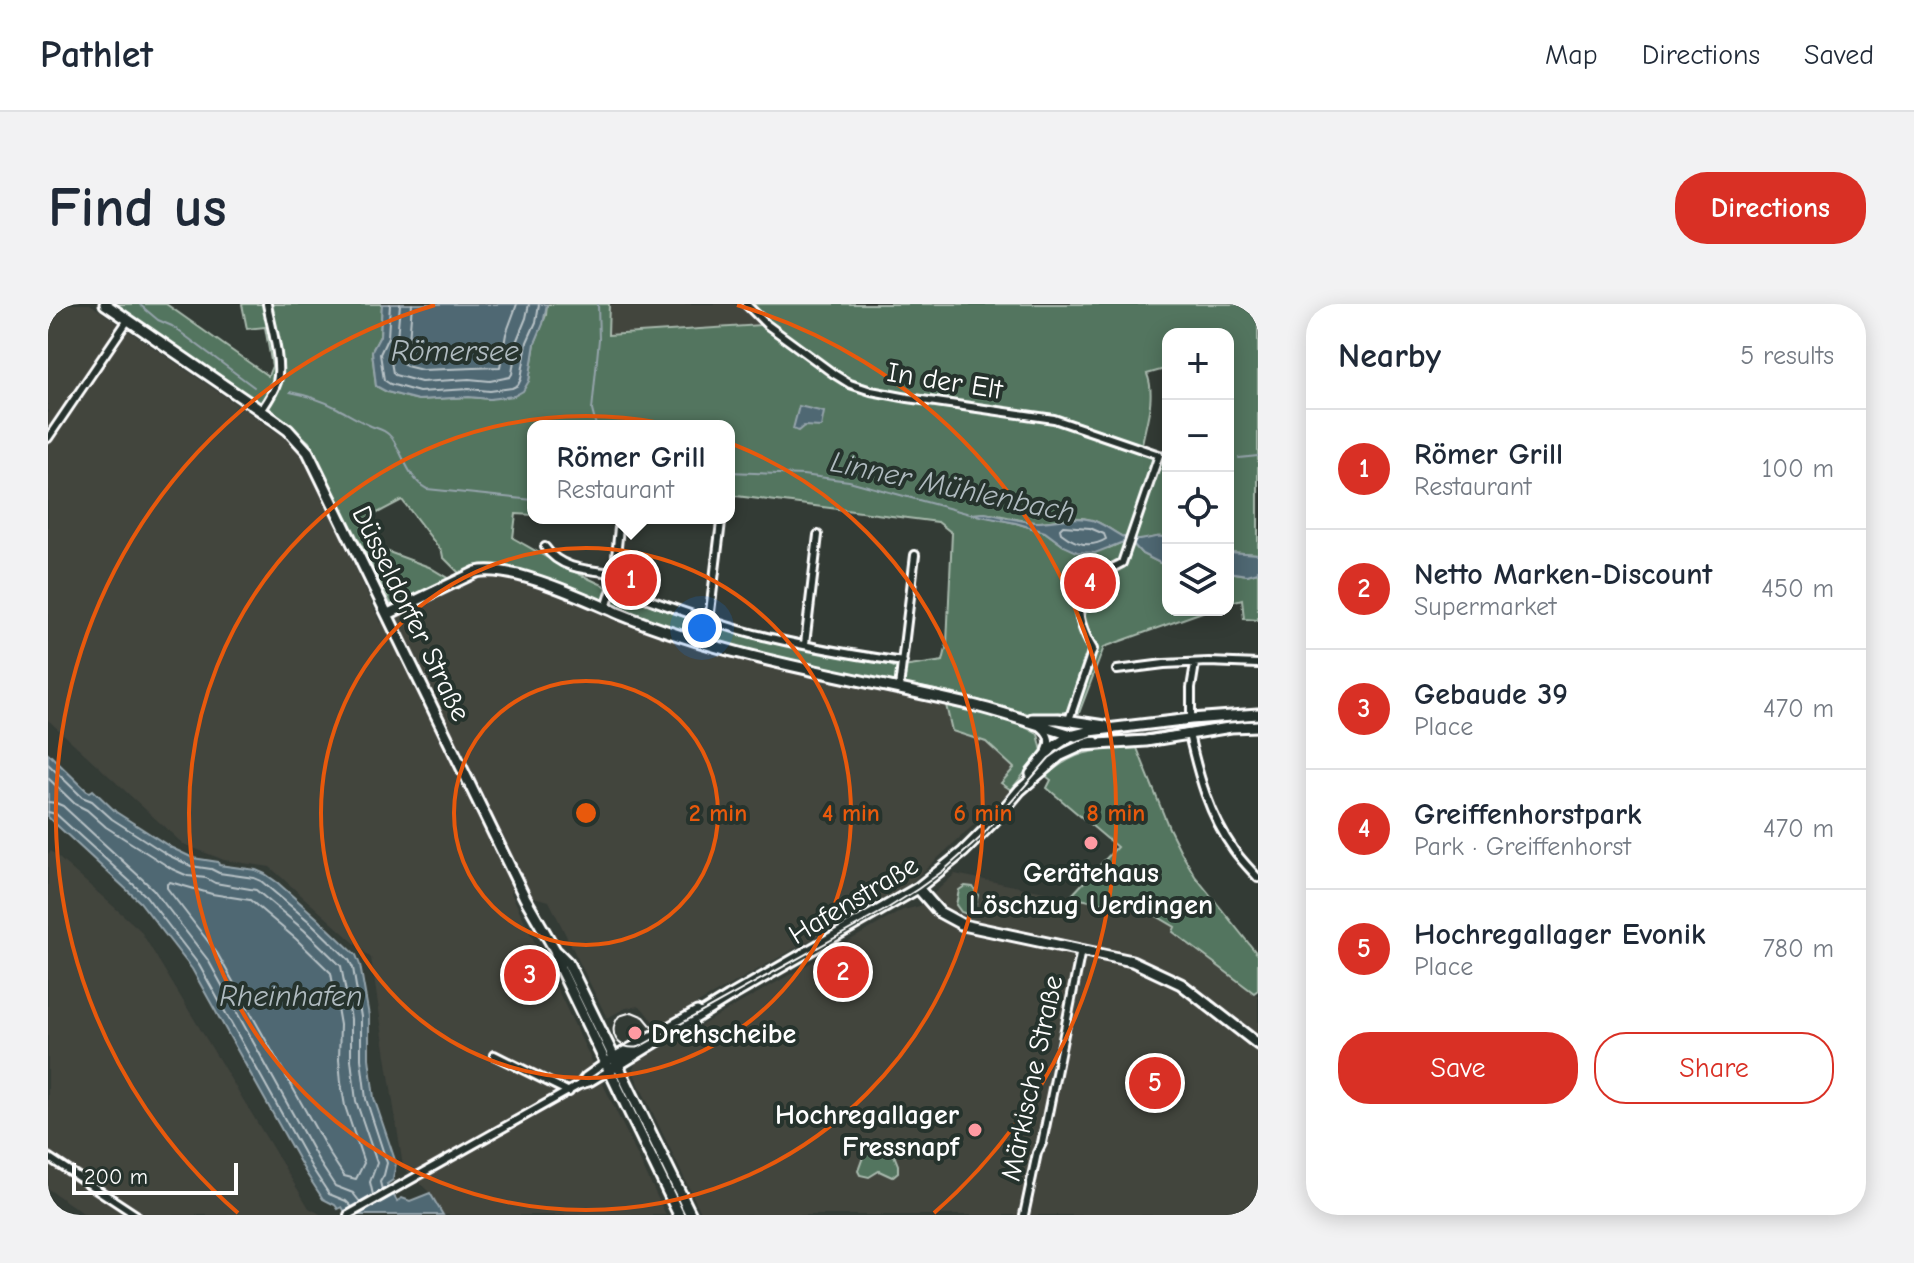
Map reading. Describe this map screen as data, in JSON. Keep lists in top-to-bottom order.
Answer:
{
  "streets": {
    "main road": ["Düsseldorfer Straße", "Hafenstraße"],
    "street": ["In der Elt", "Märkische Straße"]
  },
  "crossings": [
    ["Düsseldorfer Straße", "Hafenstraße"]
  ],
  "water": ["Römersee", "Linner Mühlenbach", "Rheinhafen"],
  "places": ["Gerätehaus Löschzug Uerdingen", "Drehscheibe", "Hochregallager Fressnapf"],
  "scale_bar": "200 m",
  "page": {
    "header": "Pathlet",
    "nav": ["Map", "Directions", "Saved"],
    "buttons": [
      "Directions",
      ["Save", "Share"]
    ],
    "title": "Find us",
    "heading": ["Nearby", "5 results"],
    "map_buttons": ["+", "−"],
    "list": [
      {
        "mark": "1",
        "name": "Römer Grill",
        "note": "Restaurant",
        "value": "100 m"
      },
      {
        "mark": "2",
        "name": "Netto Marken-Discount",
        "note": "Supermarket",
        "value": "450 m"
      },
      {
        "mark": "3",
        "name": "Gebaude 39",
        "note": "Place",
        "value": "470 m"
      },
      {
        "mark": "4",
        "name": "Greiffenhorstpark",
        "note": "Park · Greiffenhorst",
        "value": "470 m"
      },
      {
        "mark": "5",
        "name": "Hochregallager Evonik",
        "note": "Place",
        "value": "780 m"
      }
    ],
    "popup": ["Römer Grill", "Restaurant"],
    "pins": [
      "1",
      "4",
      "2",
      "3",
      "5"
    ],
    "scale": "200 m"
  },
  "rings": [
    "2 min",
    "4 min",
    "6 min",
    "8 min"
  ]
}
